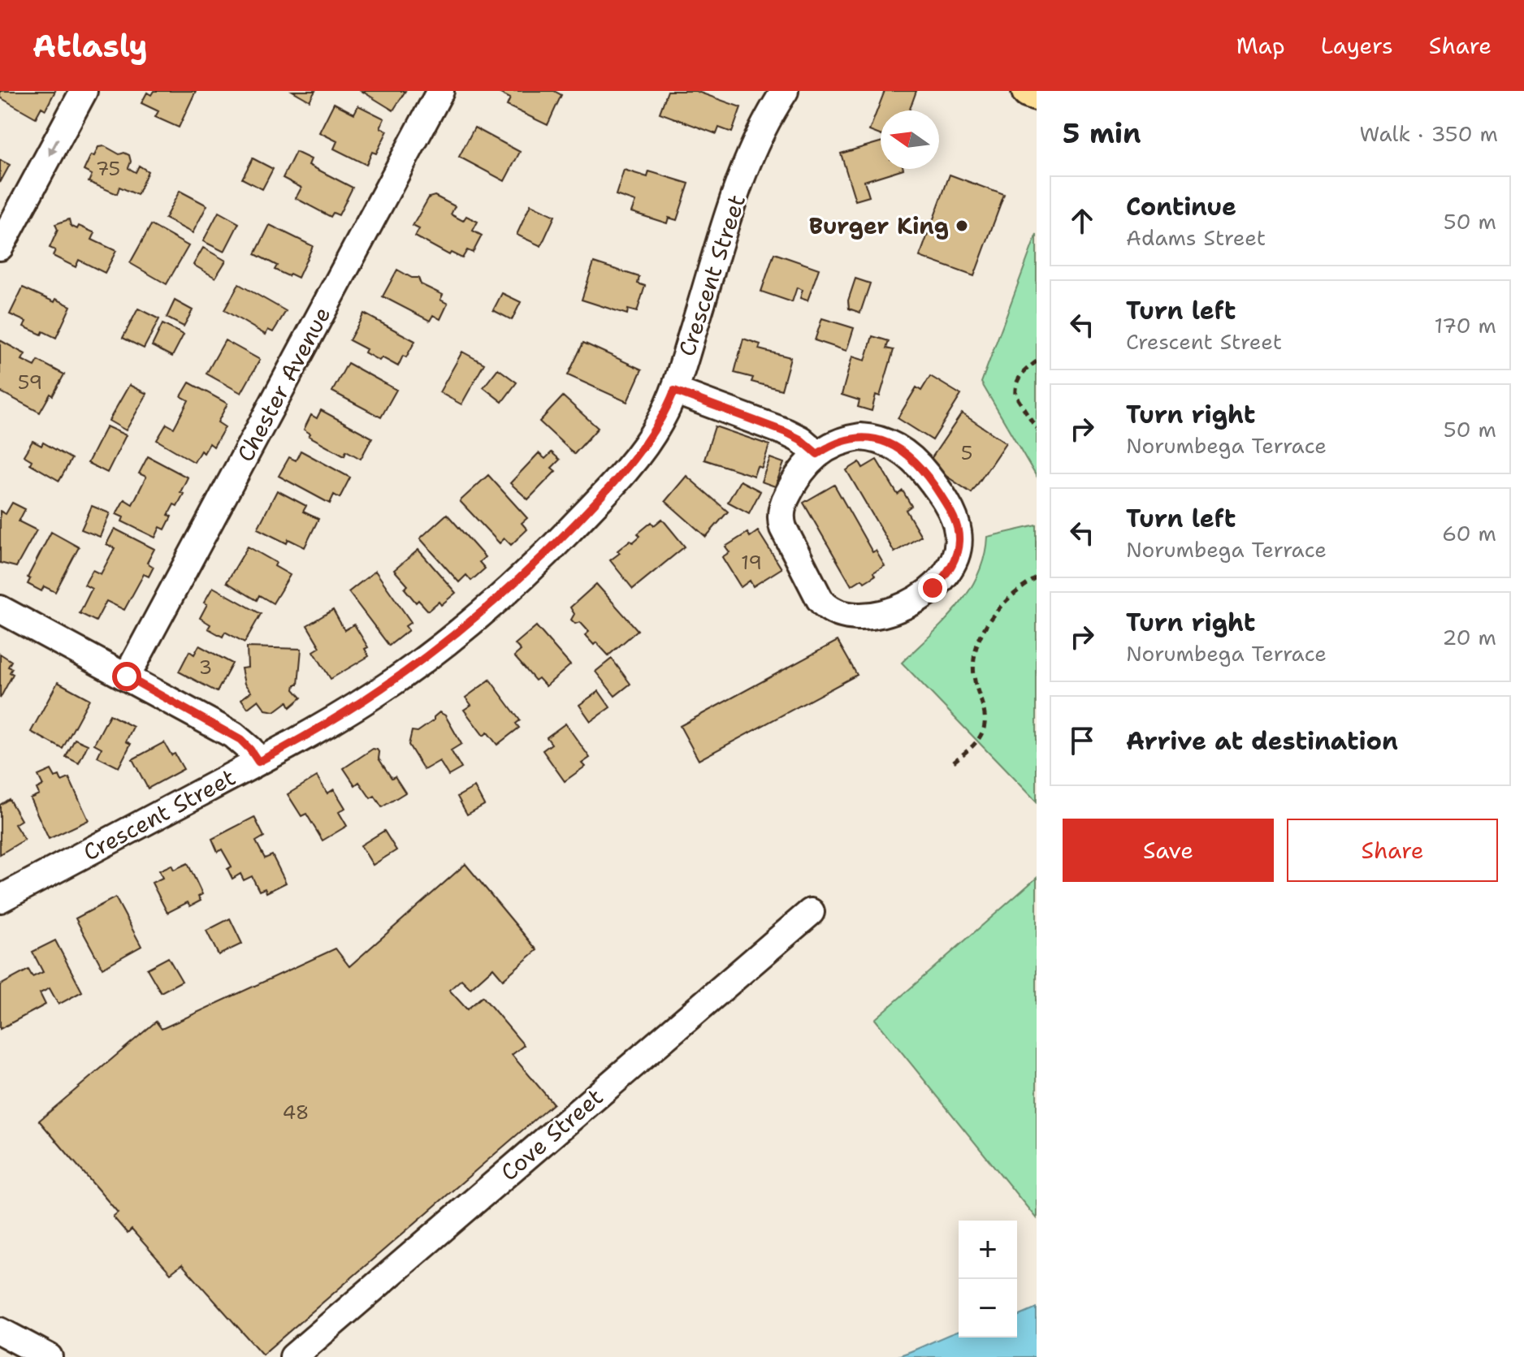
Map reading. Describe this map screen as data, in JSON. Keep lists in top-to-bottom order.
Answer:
{
  "streets": {
    "street": ["Crescent Street", "Chester Avenue", "Cove Street"]
  },
  "places": ["Burger King"],
  "house_numbers": [
    "75",
    "59",
    "5",
    "19",
    "3",
    "48"
  ],
  "north": "left",
  "page": {
    "header": "Atlasly",
    "nav": ["Map", "Layers", "Share"],
    "heading": ["5 min", "Walk · 350 m"],
    "list": [
      ["Continue", "Adams Street", "50 m"],
      ["Turn left", "Crescent Street", "170 m"],
      ["Turn right", "Norumbega Terrace", "50 m"],
      ["Turn left", "Norumbega Terrace", "60 m"],
      ["Turn right", "Norumbega Terrace", "20 m"],
      "Arrive at destination"
    ],
    "buttons": ["Save", "Share"],
    "map_buttons": ["+", "−"]
  }
}
